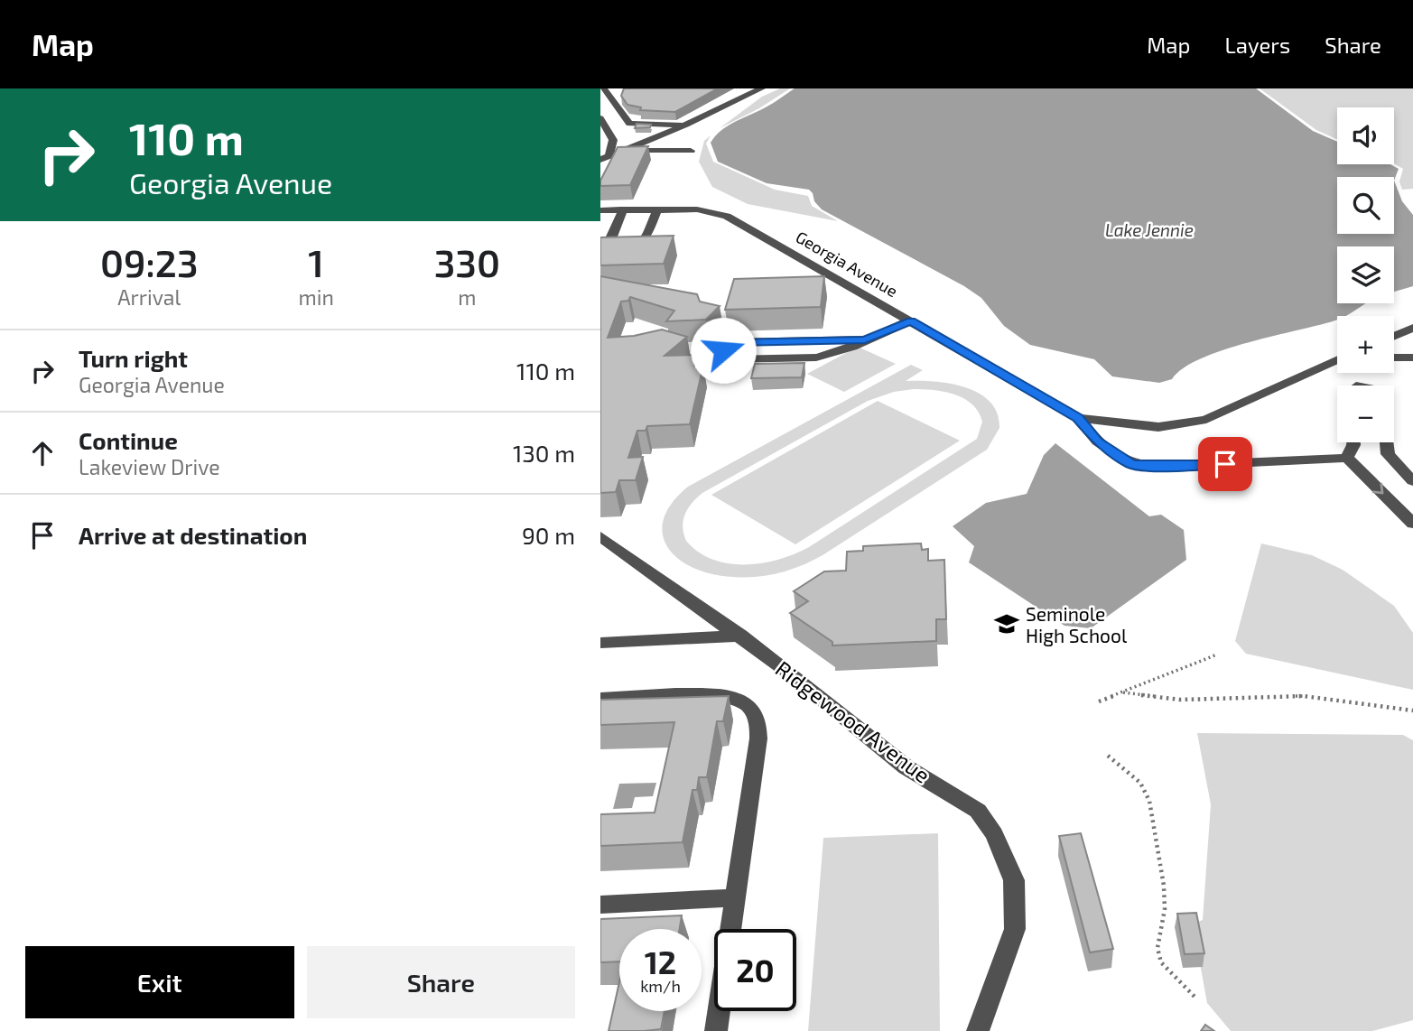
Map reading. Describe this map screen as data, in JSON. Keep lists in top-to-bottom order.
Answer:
{
  "streets": {
    "street": ["Georgia Avenue", "Ridgewood Avenue"]
  },
  "water": ["Lake Jennie"],
  "places": {
    "school or university": ["Seminole High School"]
  },
  "page": {
    "header": "Map",
    "nav": ["Map", "Layers", "Share"],
    "turn": ["110 m", "Georgia Avenue"],
    "map_buttons": ["+", "−"],
    "eta": [
      "09:23",
      "Arrival",
      "1",
      "min",
      "330",
      "m"
    ],
    "list": [
      {
        "name": "Turn right",
        "note": "Georgia Avenue",
        "value": "110 m"
      },
      {
        "name": "Continue",
        "note": "Lakeview Drive",
        "value": "130 m"
      },
      {
        "name": "Arrive at destination",
        "value": "90 m"
      }
    ],
    "speed": "12 km/h",
    "limit": "20",
    "buttons": ["Exit", "Share"]
  }
}
